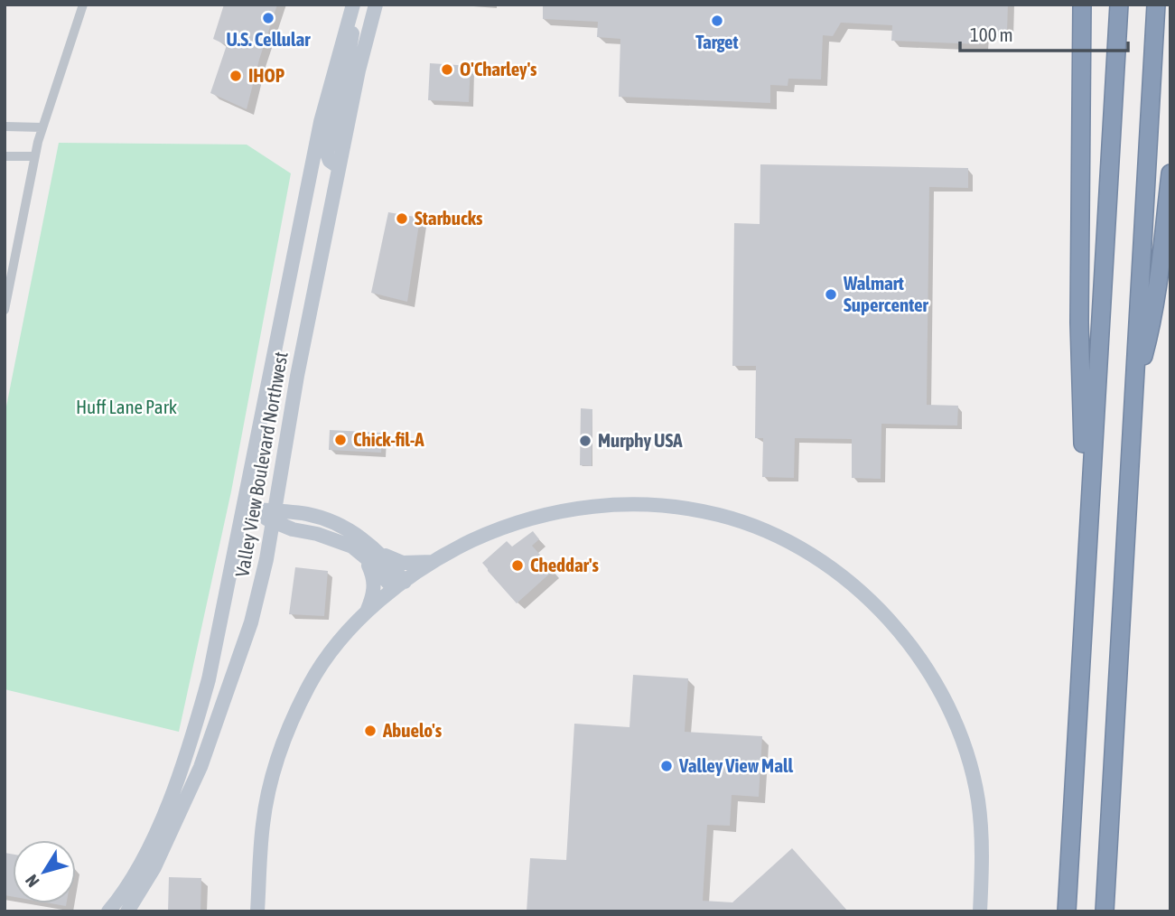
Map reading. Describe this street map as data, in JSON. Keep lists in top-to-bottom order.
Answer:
{
  "streets": {
    "main road": ["Valley View Boulevard Northwest"]
  },
  "parks": ["Huff Lane Park"],
  "places": [
    "U.S. Cellular",
    "Target",
    "O'Charley's",
    "IHOP",
    "Starbucks",
    "Walmart Supercenter",
    "Chick-fil-A",
    "Murphy USA",
    "Cheddar's",
    "Abuelo's",
    "Valley View Mall"
  ],
  "scale_bar": "100 m",
  "north": "bottom left"
}
